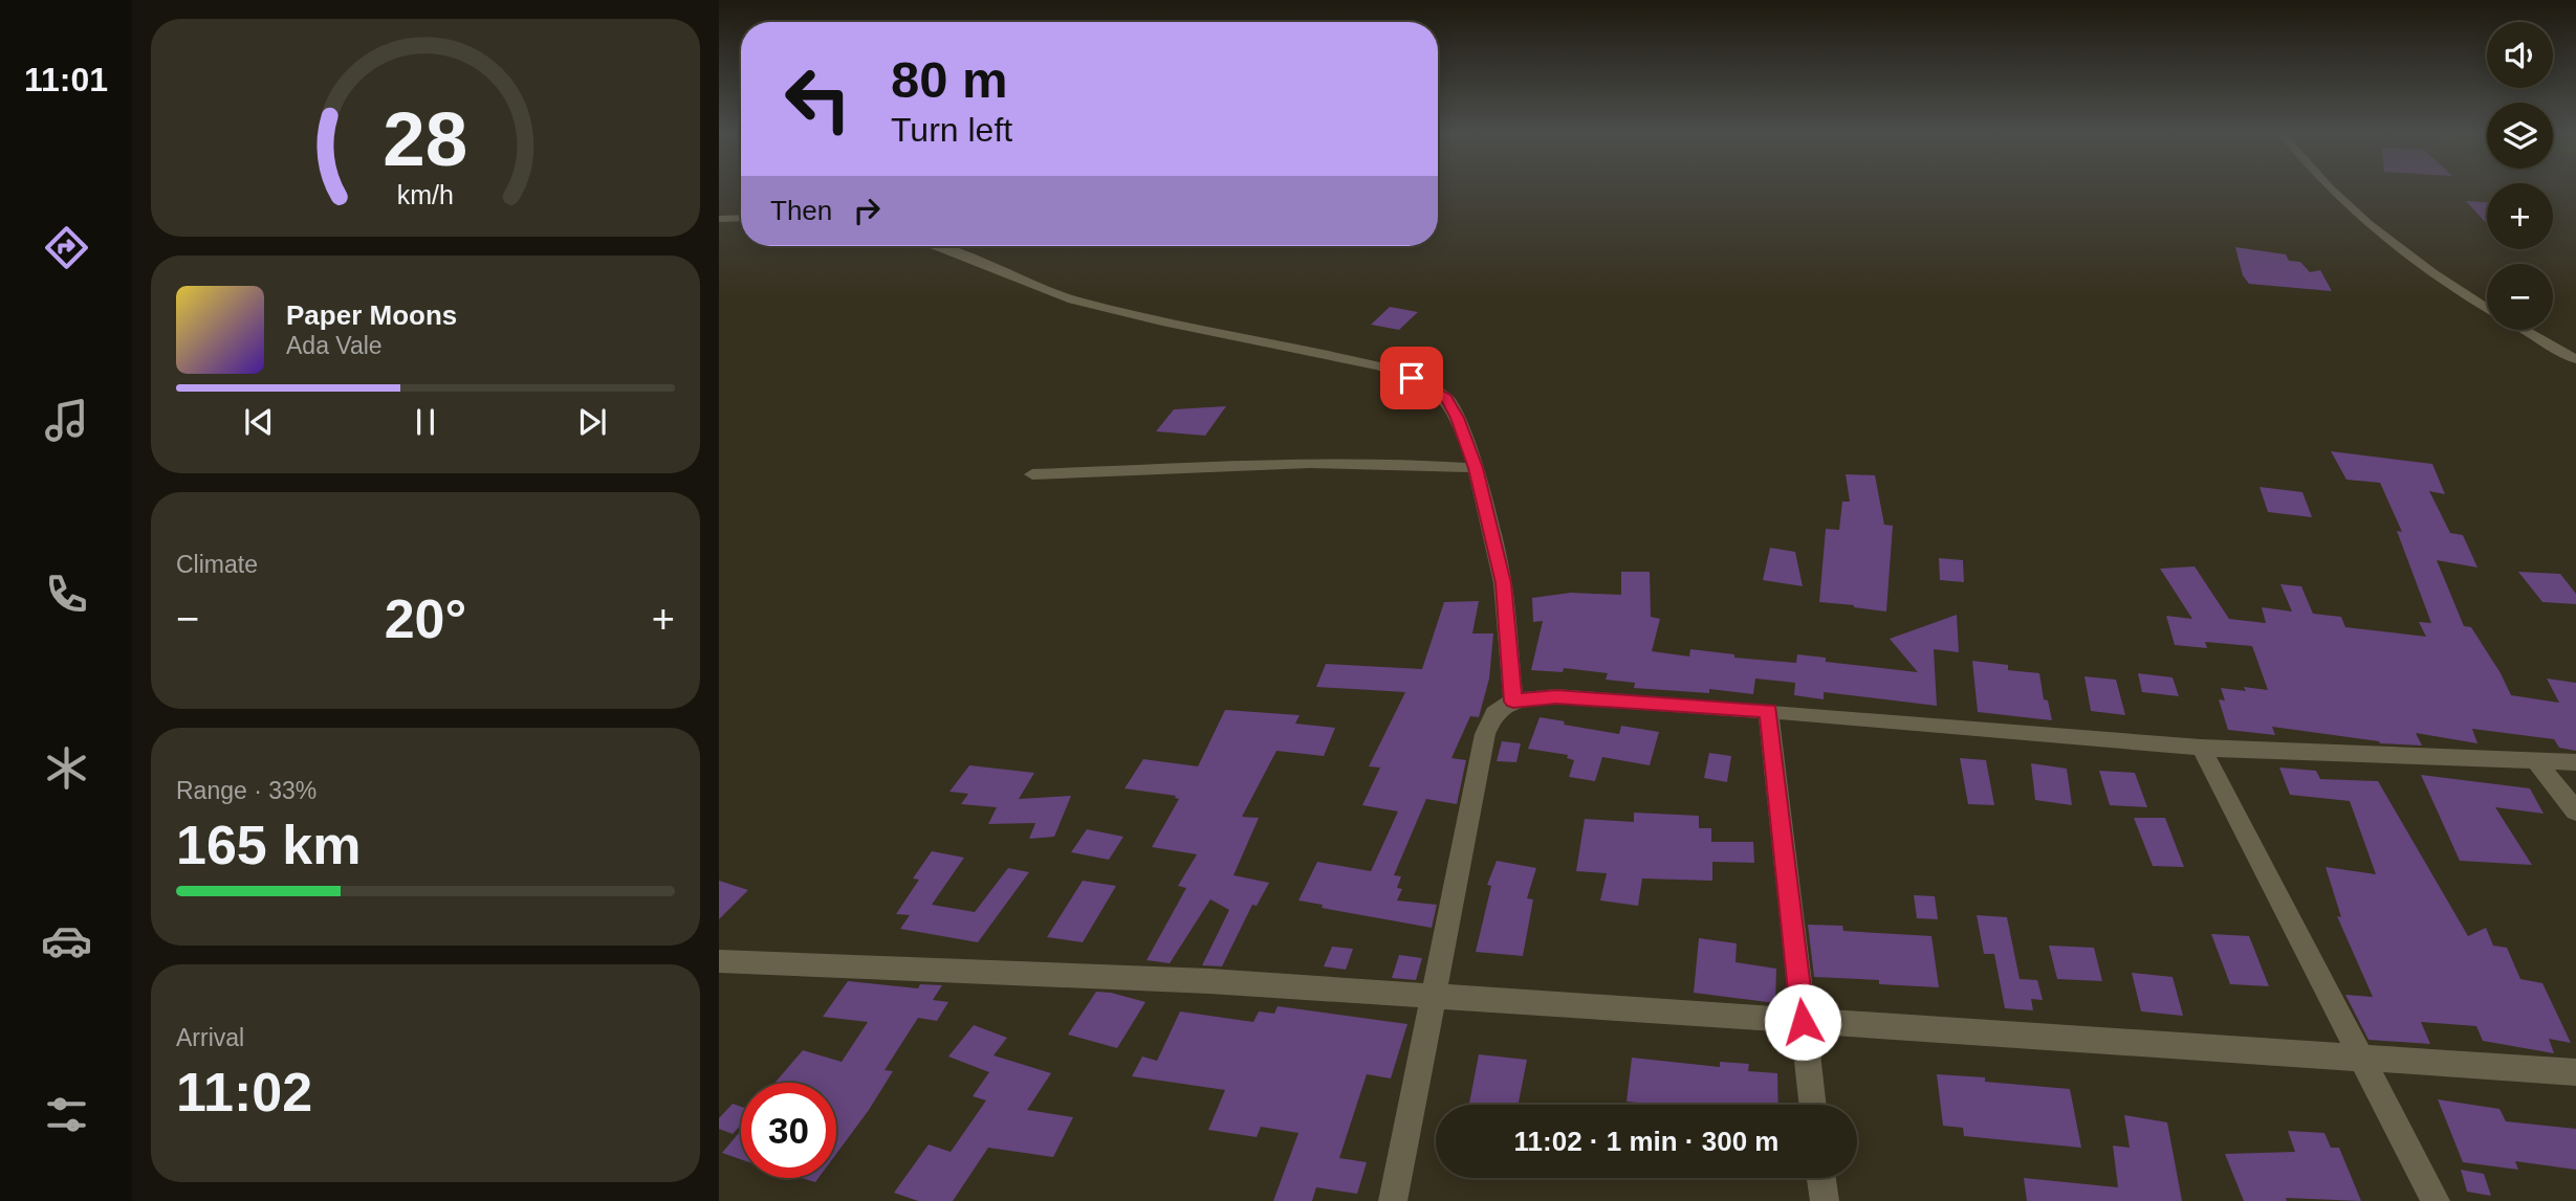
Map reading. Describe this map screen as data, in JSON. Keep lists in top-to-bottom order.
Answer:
{
  "page": {
    "tabs": "11:01",
    "map_buttons": ["+", "−"],
    "turn": ["80 m", "Turn left"],
    "then": "Then",
    "song": ["Paper Moons", "Ada Vale"],
    "tile": [
      "Climate",
      ["Range · 33%", "165 km"],
      ["Arrival", "11:02"]
    ],
    "heat": ["−", "20°", "+"],
    "limit": "30",
    "trip": "11:02 · 1 min · 300 m",
    "gauge": ["28", "km/h"]
  }
}
